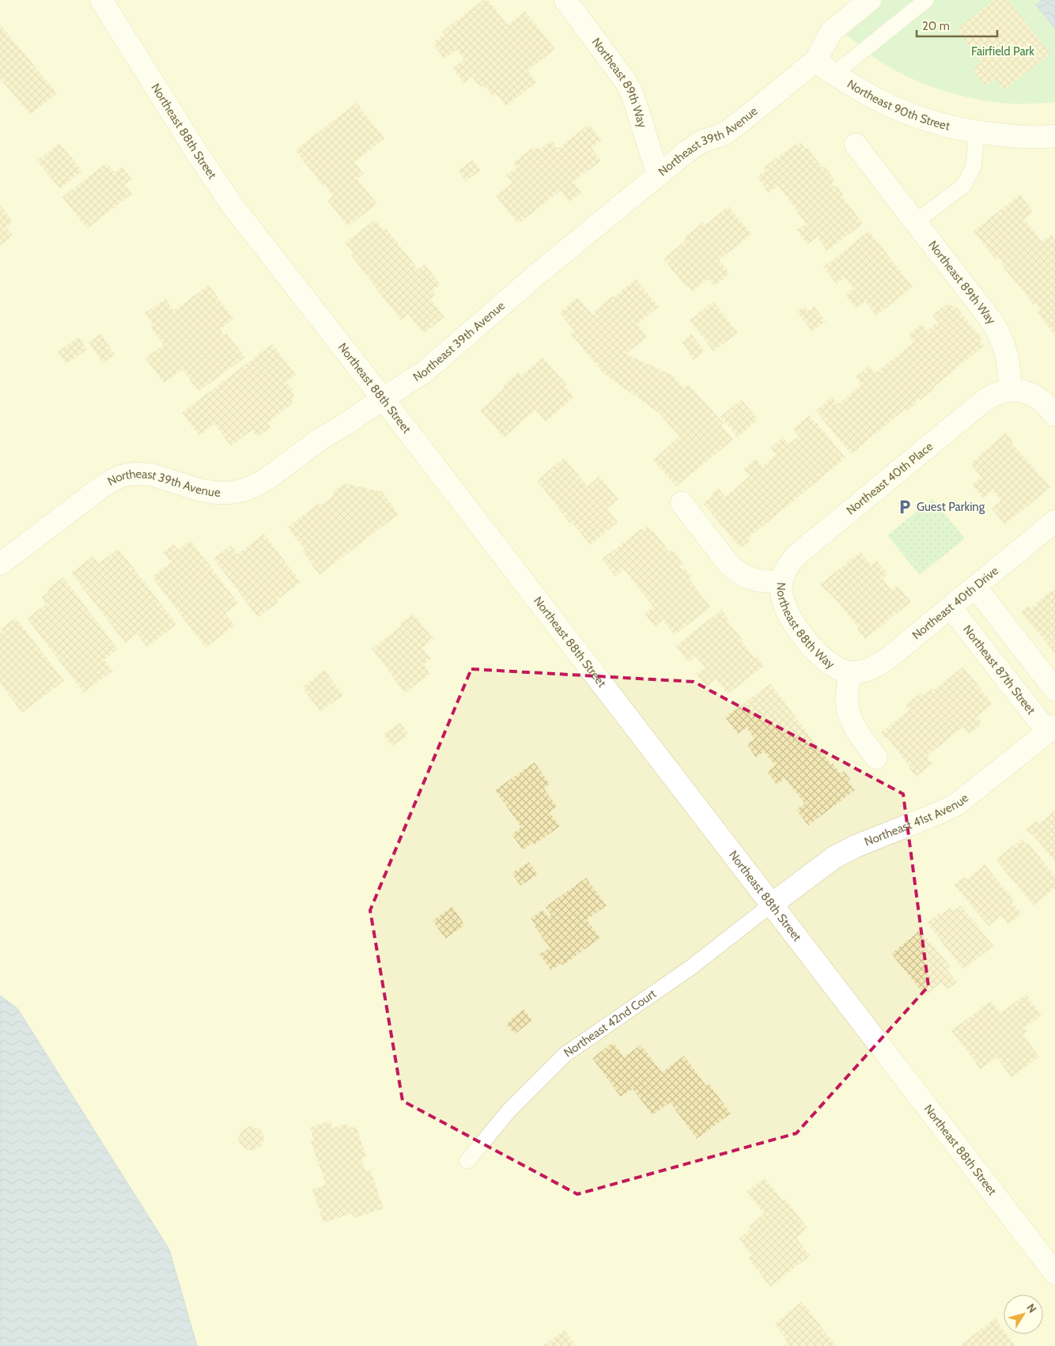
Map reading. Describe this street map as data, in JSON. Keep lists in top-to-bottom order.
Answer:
{
  "streets": {
    "street": [
      "Northeast 89th Way",
      "Northeast 90th Street",
      "Northeast 88th Street",
      "Northeast 39th Avenue",
      "Northeast 40th Place",
      "Northeast 40th Drive",
      "Northeast 88th Way",
      "Northeast 87th Street",
      "Northeast 41st Avenue"
    ],
    "lane": ["Northeast 42nd Court"]
  },
  "crossings": [
    ["Northeast 89th Way", "Northeast 39th Avenue"],
    ["Northeast 89th Way", "Northeast 40th Place"],
    ["Northeast 90th Street", "Northeast 39th Avenue"],
    ["Northeast 88th Street", "Northeast 39th Avenue"],
    ["Northeast 88th Street", "Northeast 41st Avenue"],
    ["Northeast 88th Street", "Northeast 42nd Court"],
    ["Northeast 40th Place", "Northeast 88th Way"],
    ["Northeast 40th Drive", "Northeast 88th Way"],
    ["Northeast 40th Drive", "Northeast 87th Street"],
    ["Northeast 87th Street", "Northeast 41st Avenue"],
    ["Northeast 41st Avenue", "Northeast 42nd Court"]
  ],
  "parks": ["Fairfield Park"],
  "places": {
    "parking": ["Guest Parking"]
  },
  "scale_bar": "20 m",
  "north": "top right"
}
